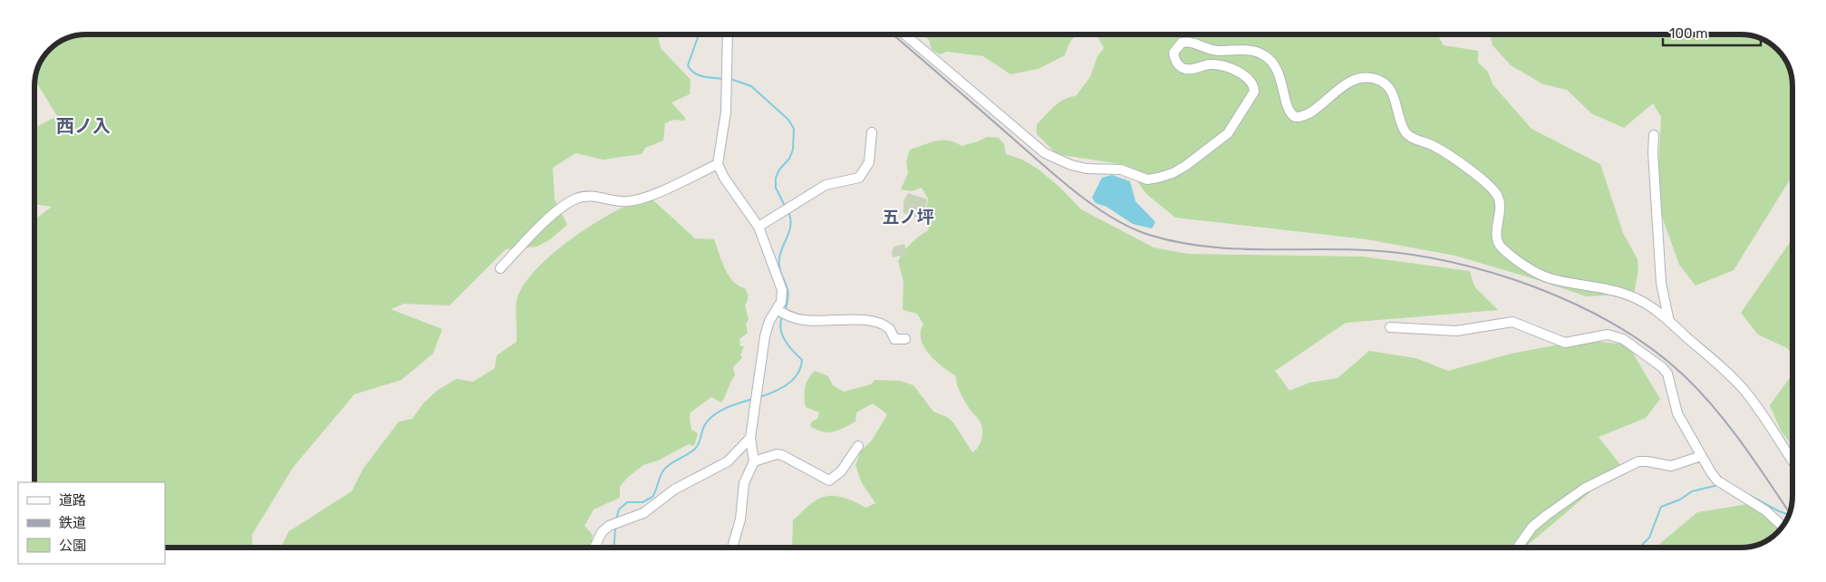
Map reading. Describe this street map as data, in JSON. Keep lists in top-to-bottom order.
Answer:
{
  "districts": ["西ノ入", "五ノ坪"],
  "legend": ["道路", "鉄道", "公園"],
  "scale_bar": "100 m"
}
